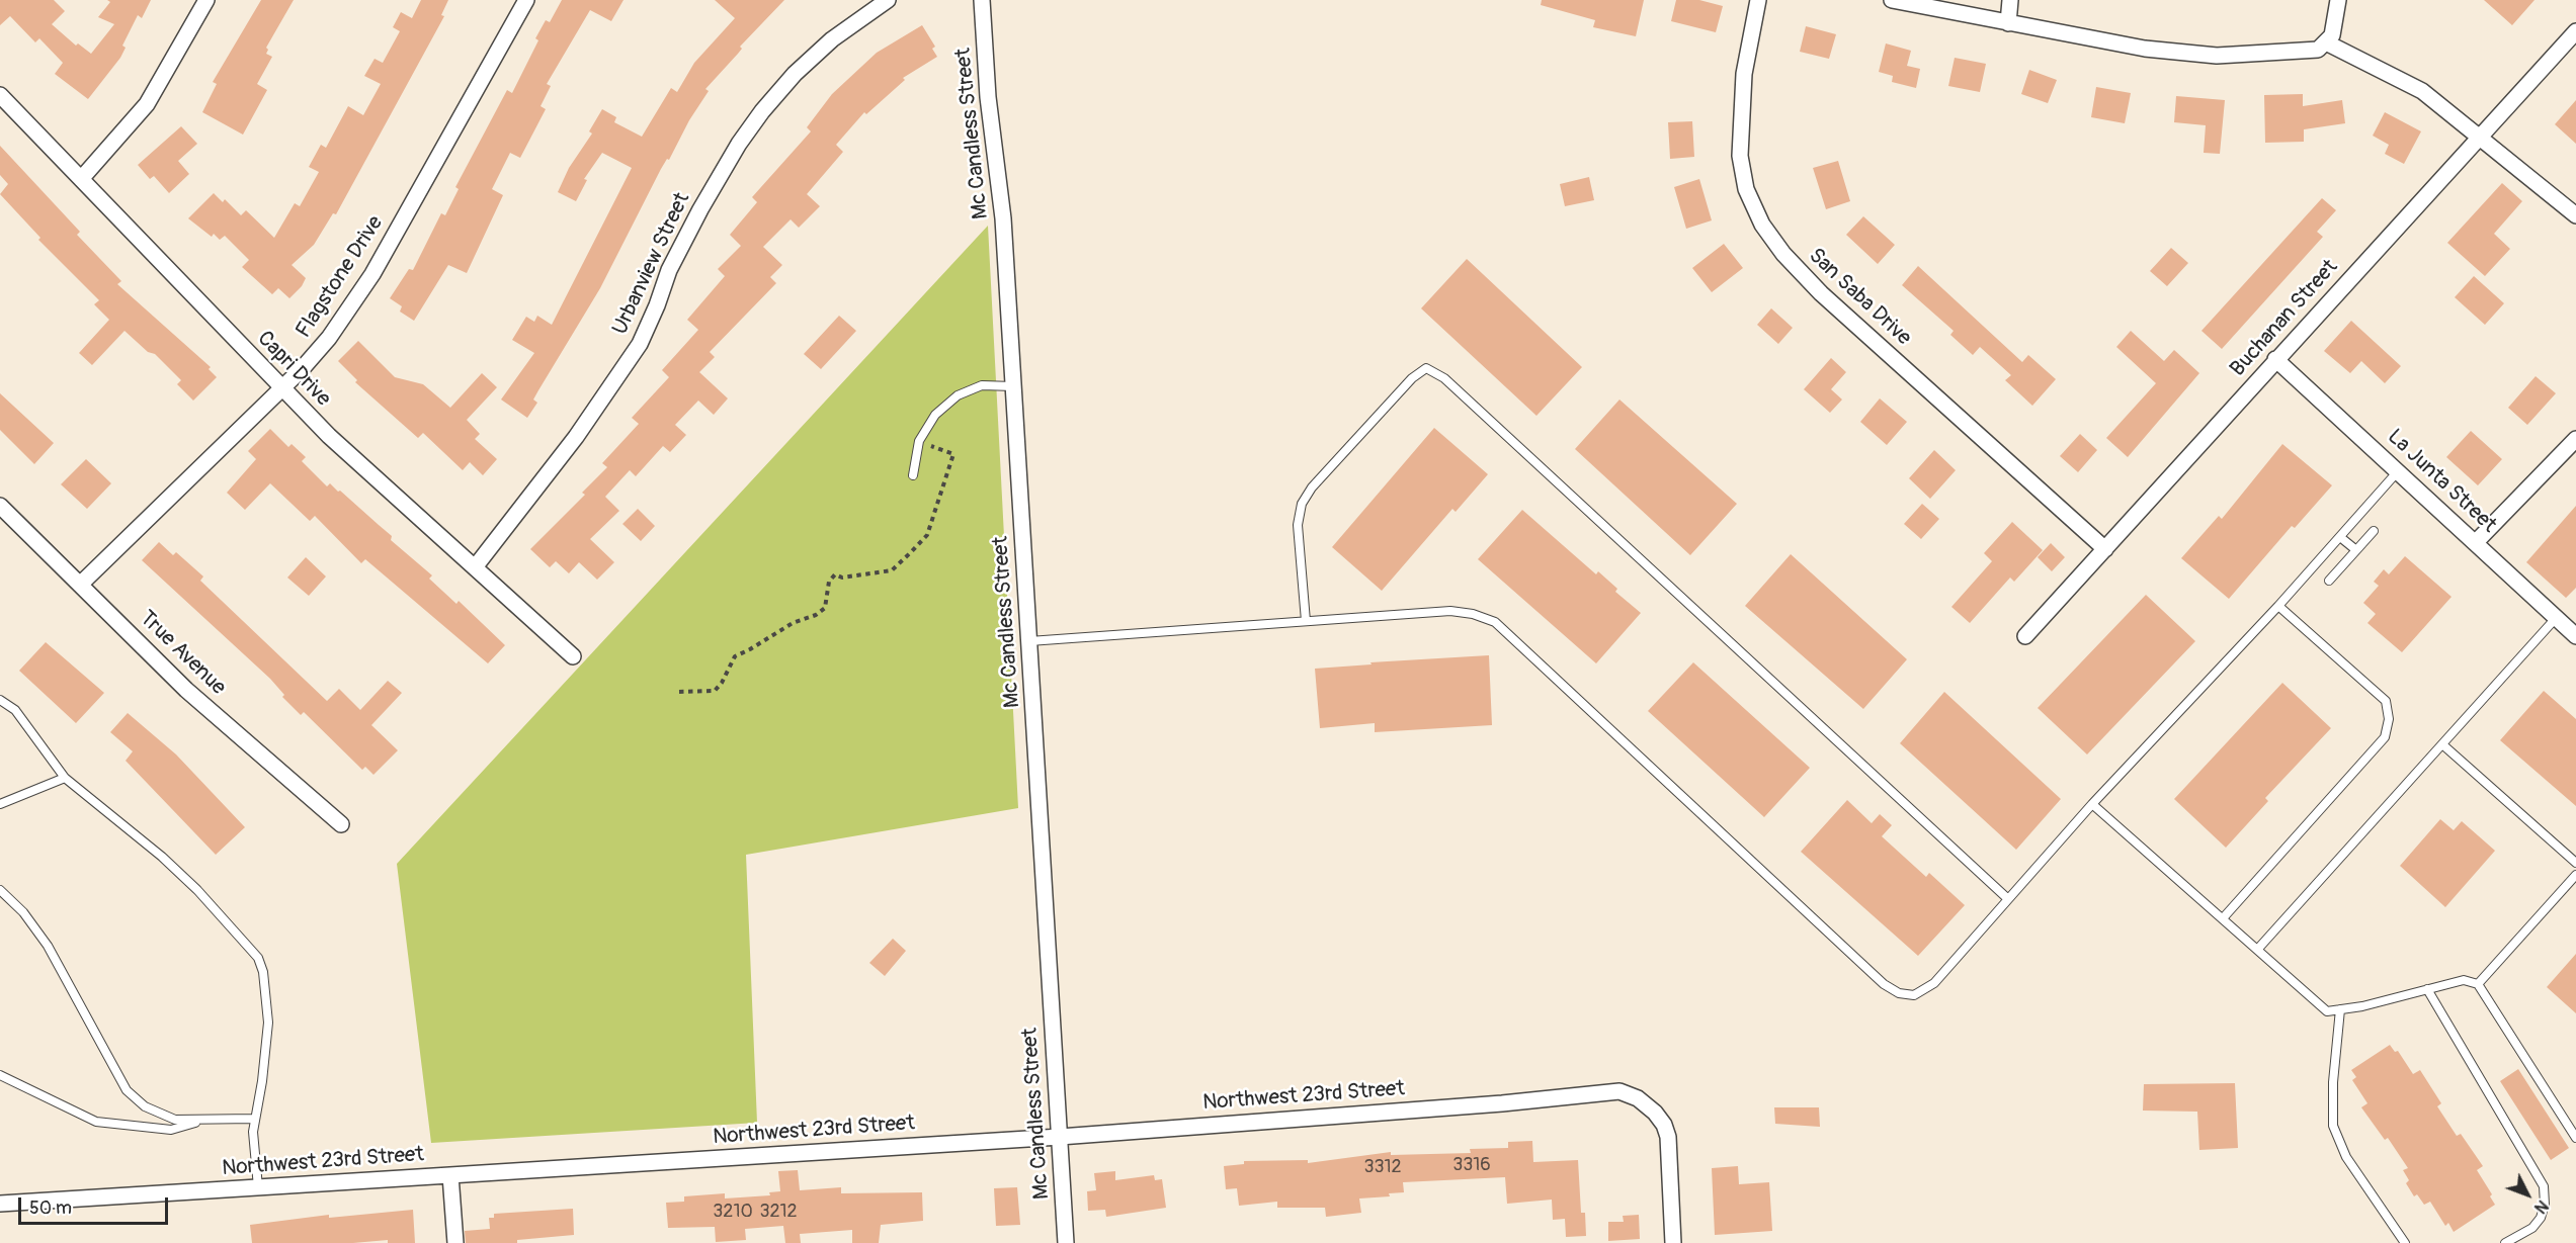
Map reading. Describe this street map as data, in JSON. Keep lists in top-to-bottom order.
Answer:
{
  "streets": {
    "street": [
      "Mc Candless Street",
      "Urbanview Street",
      "Flagstone Drive",
      "San Saba Drive",
      "Buchanan Street",
      "Capri Drive",
      "La Junta Street",
      "True Avenue",
      "Northwest 23rd Street"
    ]
  },
  "crossings": [
    ["Mc Candless Street", "Northwest 23rd Street"],
    ["Urbanview Street", "Capri Drive"],
    ["Flagstone Drive", "Capri Drive"],
    ["Flagstone Drive", "True Avenue"],
    ["San Saba Drive", "Buchanan Street"],
    ["Buchanan Street", "La Junta Street"]
  ],
  "house_numbers": [
    "3316",
    "3312",
    "3210",
    "3212"
  ],
  "scale_bar": "50 m",
  "north": "bottom right"
}
